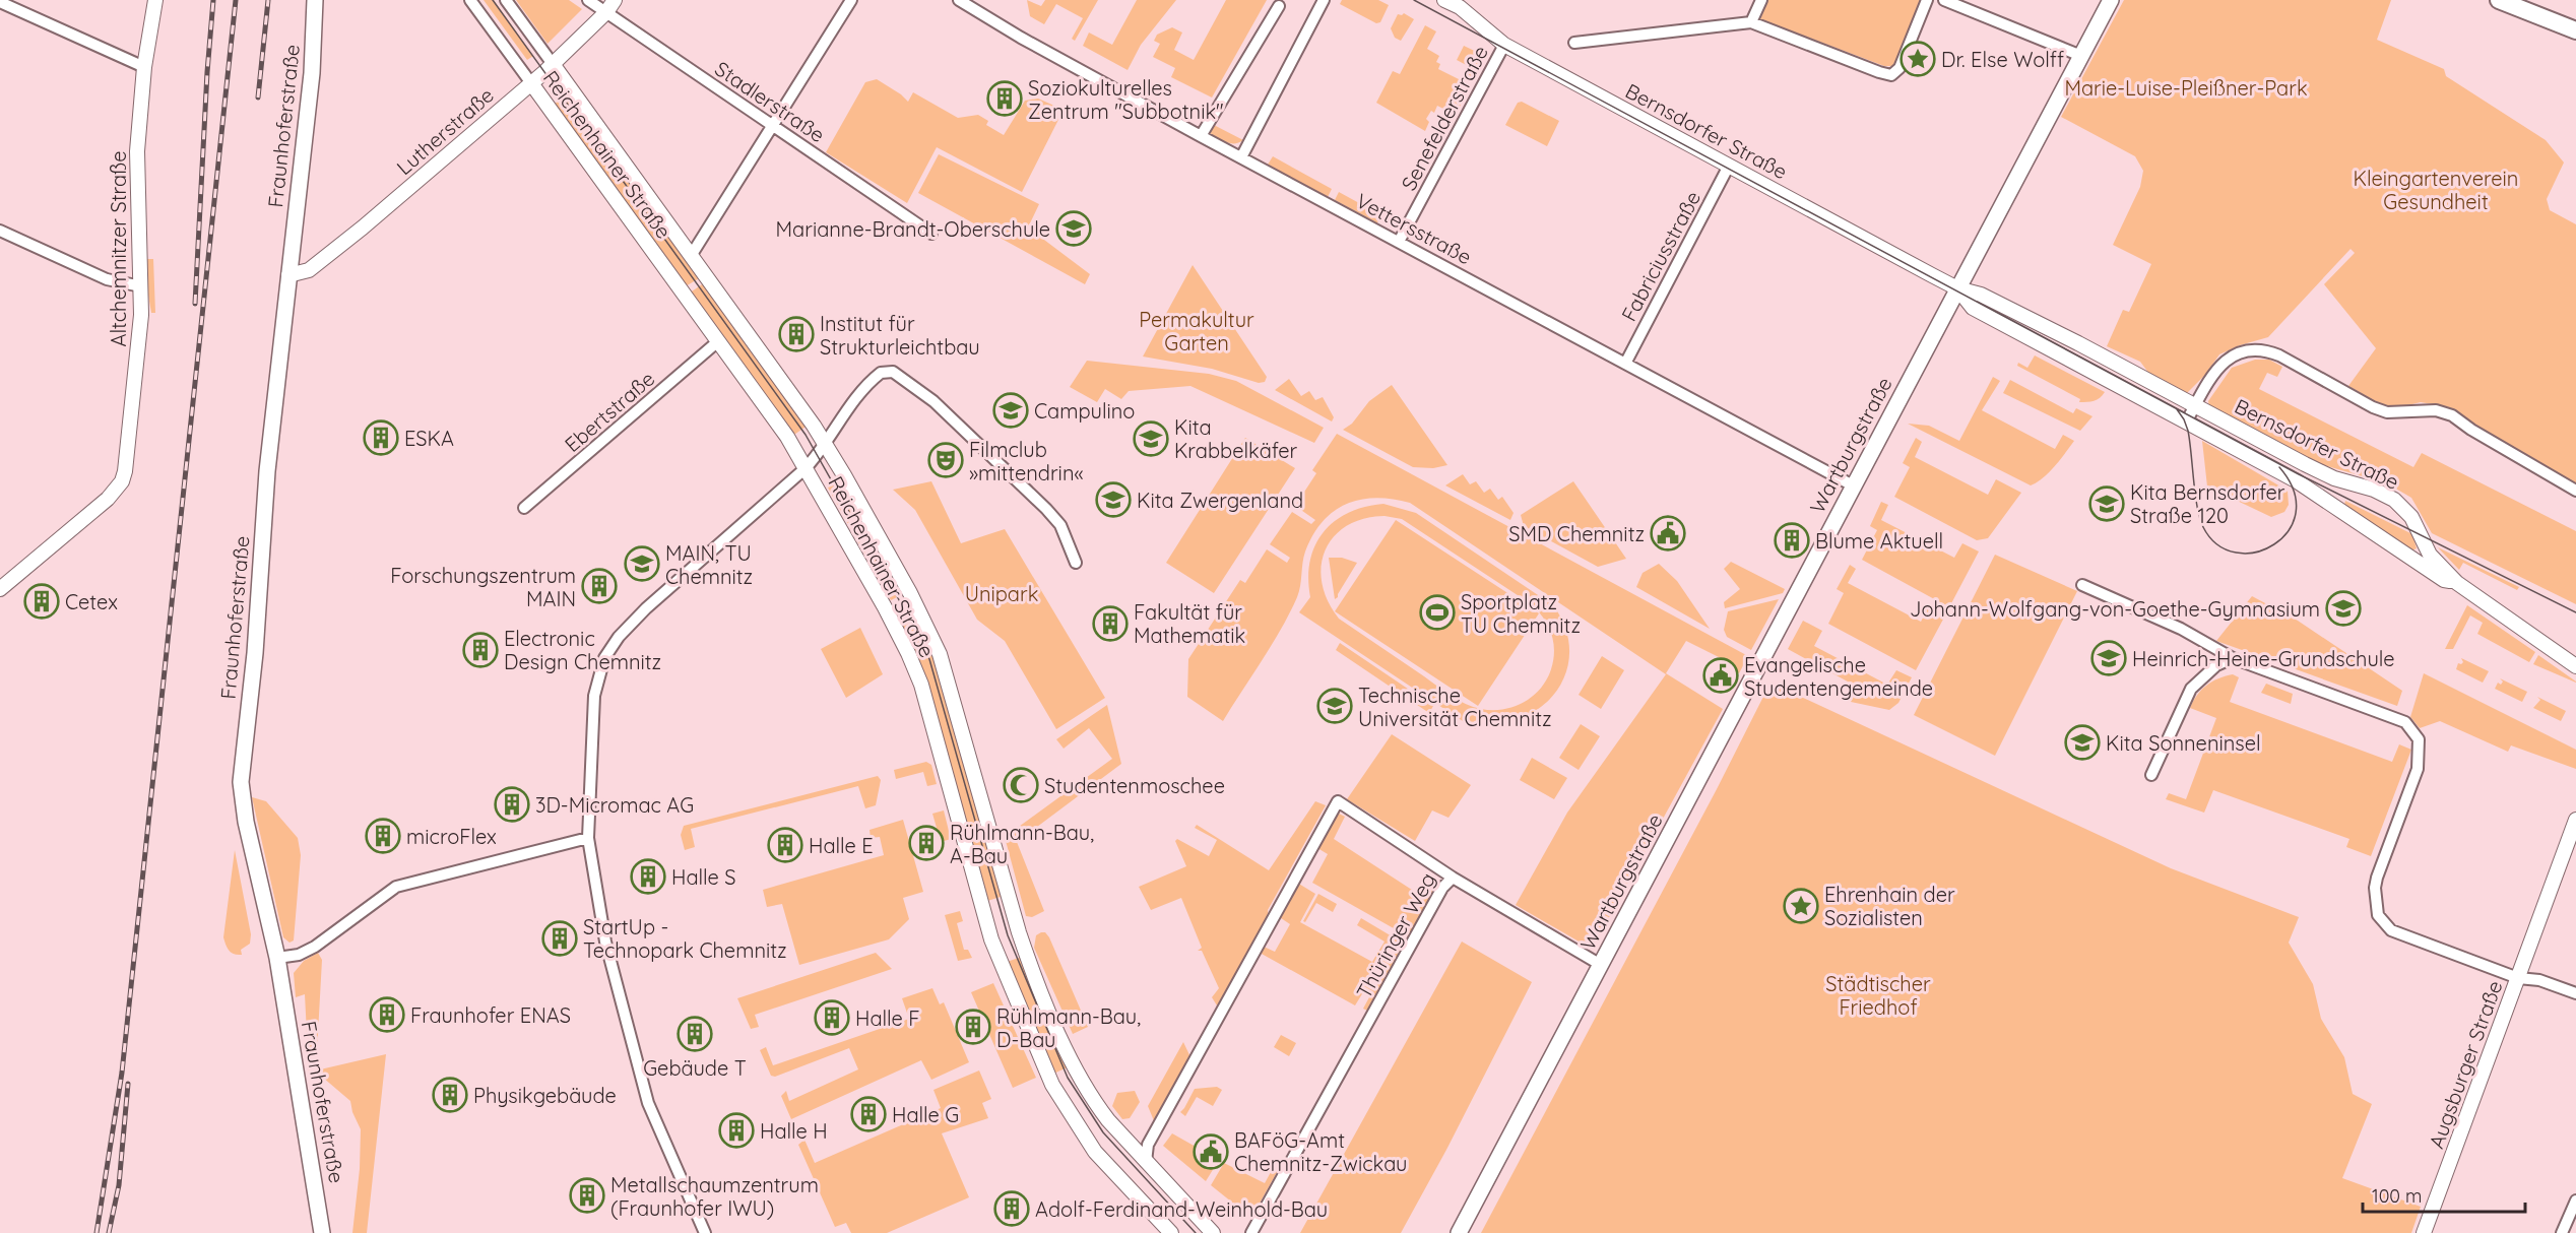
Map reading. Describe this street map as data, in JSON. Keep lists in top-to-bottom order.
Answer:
{
  "streets": {
    "main road": ["Fraunhoferstraße", "Wartburgstraße"],
    "street": [
      "Stadlerstraße",
      "Senefelderstraße",
      "Lutherstraße",
      "Bernsdorfer Straße",
      "Reichenhainer Straße",
      "Vettersstraße",
      "Altchemnitzer Straße",
      "Fabriciusstraße",
      "Ebertstraße",
      "Thüringer Weg",
      "Augsburger Straße"
    ]
  },
  "crossings": [
    ["Stadlerstraße", "Lutherstraße"],
    ["Senefelderstraße", "Bernsdorfer Straße"],
    ["Senefelderstraße", "Vettersstraße"],
    ["Fraunhoferstraße", "Lutherstraße"],
    ["Lutherstraße", "Reichenhainer Straße"],
    ["Bernsdorfer Straße", "Fabriciusstraße"],
    ["Bernsdorfer Straße", "Wartburgstraße"],
    ["Reichenhainer Straße", "Ebertstraße"],
    ["Reichenhainer Straße", "Thüringer Weg"],
    ["Vettersstraße", "Fabriciusstraße"],
    ["Vettersstraße", "Wartburgstraße"]
  ],
  "parks": [
    "Marie-Luise-Pleißner-Park",
    "Kleingartenverein Gesundheit",
    "Permakultur Garten",
    "Unipark",
    "Städtischer Friedhof"
  ],
  "places": {
    "place": ["Dr. Else Wolff", "Ehrenhain der Sozialisten"],
    "building": [
      "Soziokulturelles Zentrum \"Subbotnik\"",
      "Institut für Strukturleichtbau",
      "ESKA",
      "Blume Aktuell",
      "Forschungszentrum MAIN",
      "Cetex",
      "Fakultät für Mathematik",
      "Electronic Design Chemnitz",
      "3D-Micromac AG",
      "microFlex",
      "Rühlmann-Bau, A-Bau",
      "Halle E",
      "Halle S",
      "StartUp - Technopark Chemnitz",
      "Fraunhofer ENAS",
      "Halle F",
      "Rühlmann-Bau, D-Bau",
      "Gebäude T",
      "Physikgebäude",
      "Halle G",
      "Halle H",
      "Metallschaumzentrum (Fraunhofer IWU)",
      "Adolf-Ferdinand-Weinhold-Bau"
    ],
    "school or university": [
      "Marianne-Brandt-Oberschule",
      "Campulino",
      "Kita Krabbelkäfer",
      "Kita Zwergenland",
      "Kita Bernsdorfer Straße 120",
      "MAIN, TU Chemnitz",
      "Johann-Wolfgang-von-Goethe-Gymnasium",
      "Heinrich-Heine-Grundschule",
      "Technische Universität Chemnitz",
      "Kita Sonneninsel"
    ],
    "theatre": ["Filmclub »mittendrin«"],
    "public building": ["SMD Chemnitz", "Evangelische Studentengemeinde", "BAFöG-Amt Chemnitz-Zwickau"],
    "sports": ["Sportplatz TU Chemnitz"],
    "mosque": ["Studentenmoschee"]
  },
  "scale_bar": "100 m"
}
